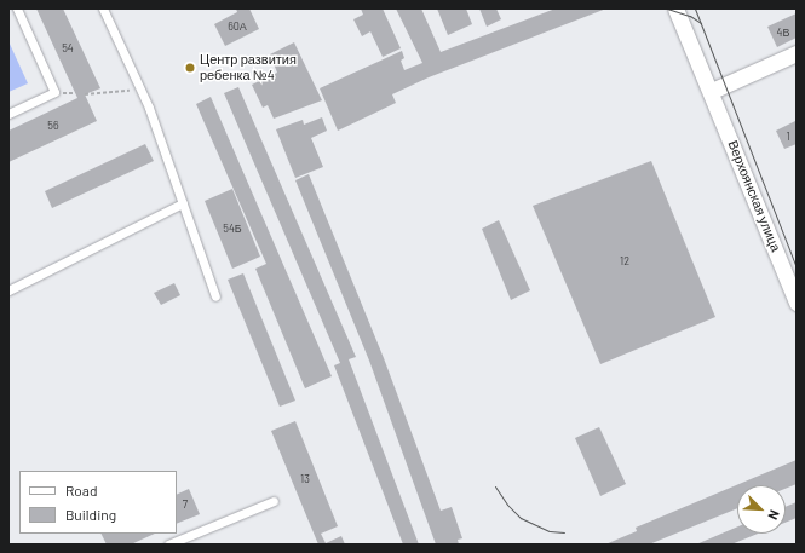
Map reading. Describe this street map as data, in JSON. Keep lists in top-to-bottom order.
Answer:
{
  "streets": {
    "street": ["Верхоянская улица"]
  },
  "places": ["Центр развития ребенка №4"],
  "house_numbers": [
    "60А",
    "4В",
    "54",
    "56",
    "1",
    "54Б",
    "12",
    "13",
    "7"
  ],
  "legend": ["Road", "Building"],
  "north": "bottom right"
}
